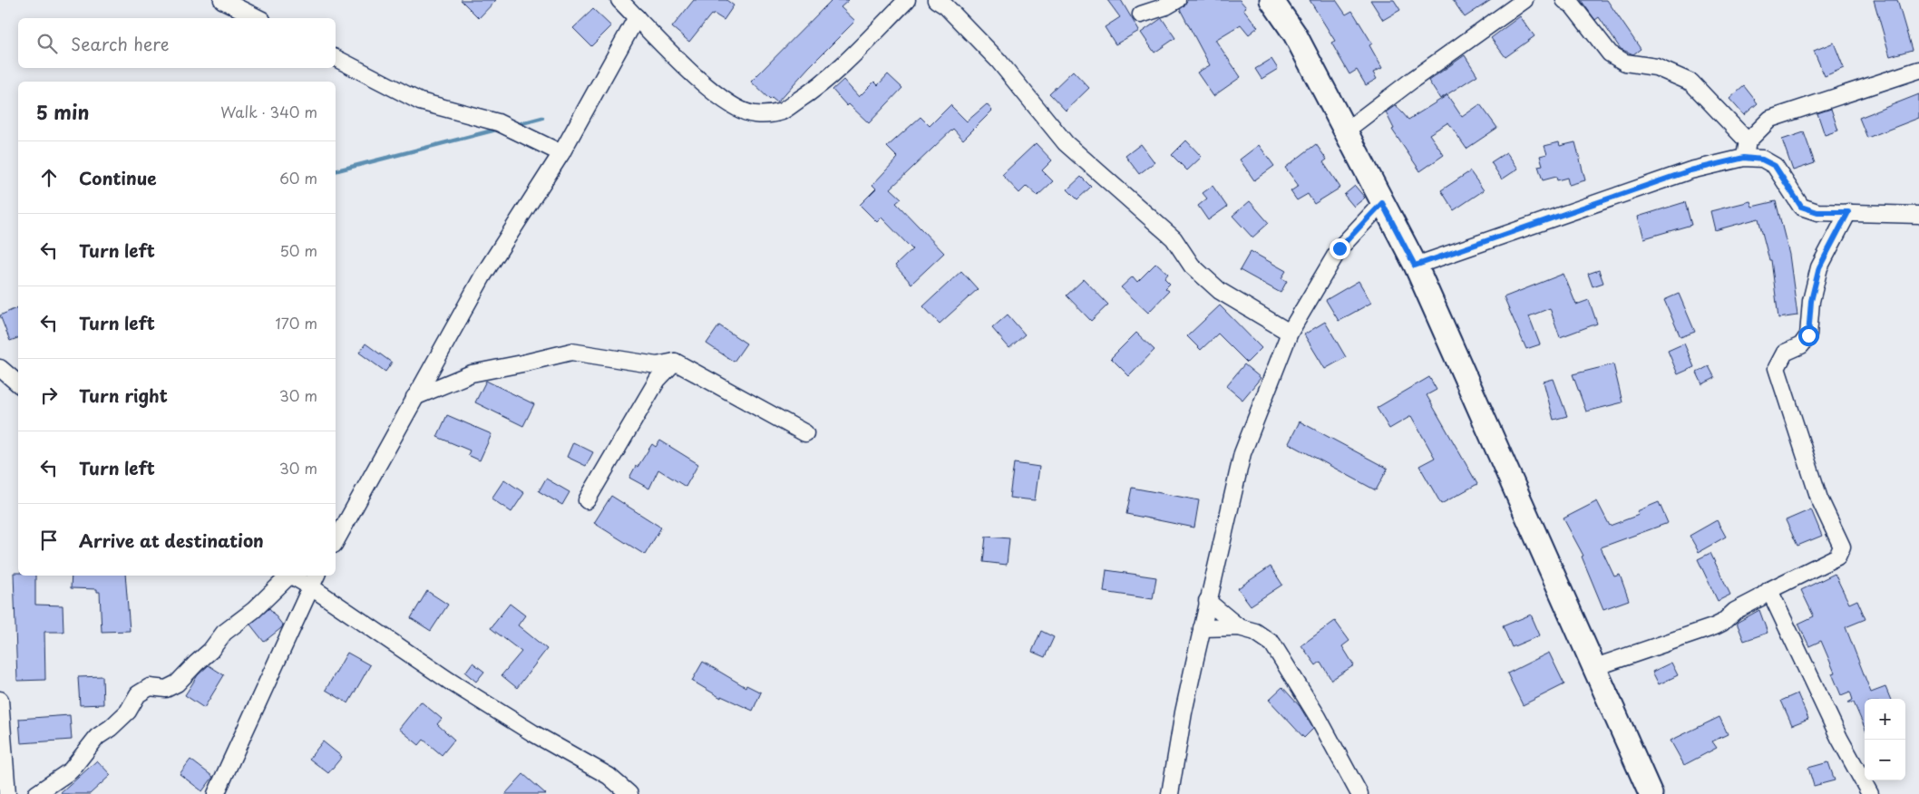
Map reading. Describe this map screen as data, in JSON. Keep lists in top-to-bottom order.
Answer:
{
  "page": {
    "search": "Search here",
    "heading": ["5 min", "Walk · 340 m"],
    "list": [
      ["Continue", "60 m"],
      ["Turn left", "50 m"],
      ["Turn left", "170 m"],
      ["Turn right", "30 m"],
      ["Turn left", "30 m"],
      "Arrive at destination"
    ],
    "map_buttons": ["+", "−"]
  }
}
